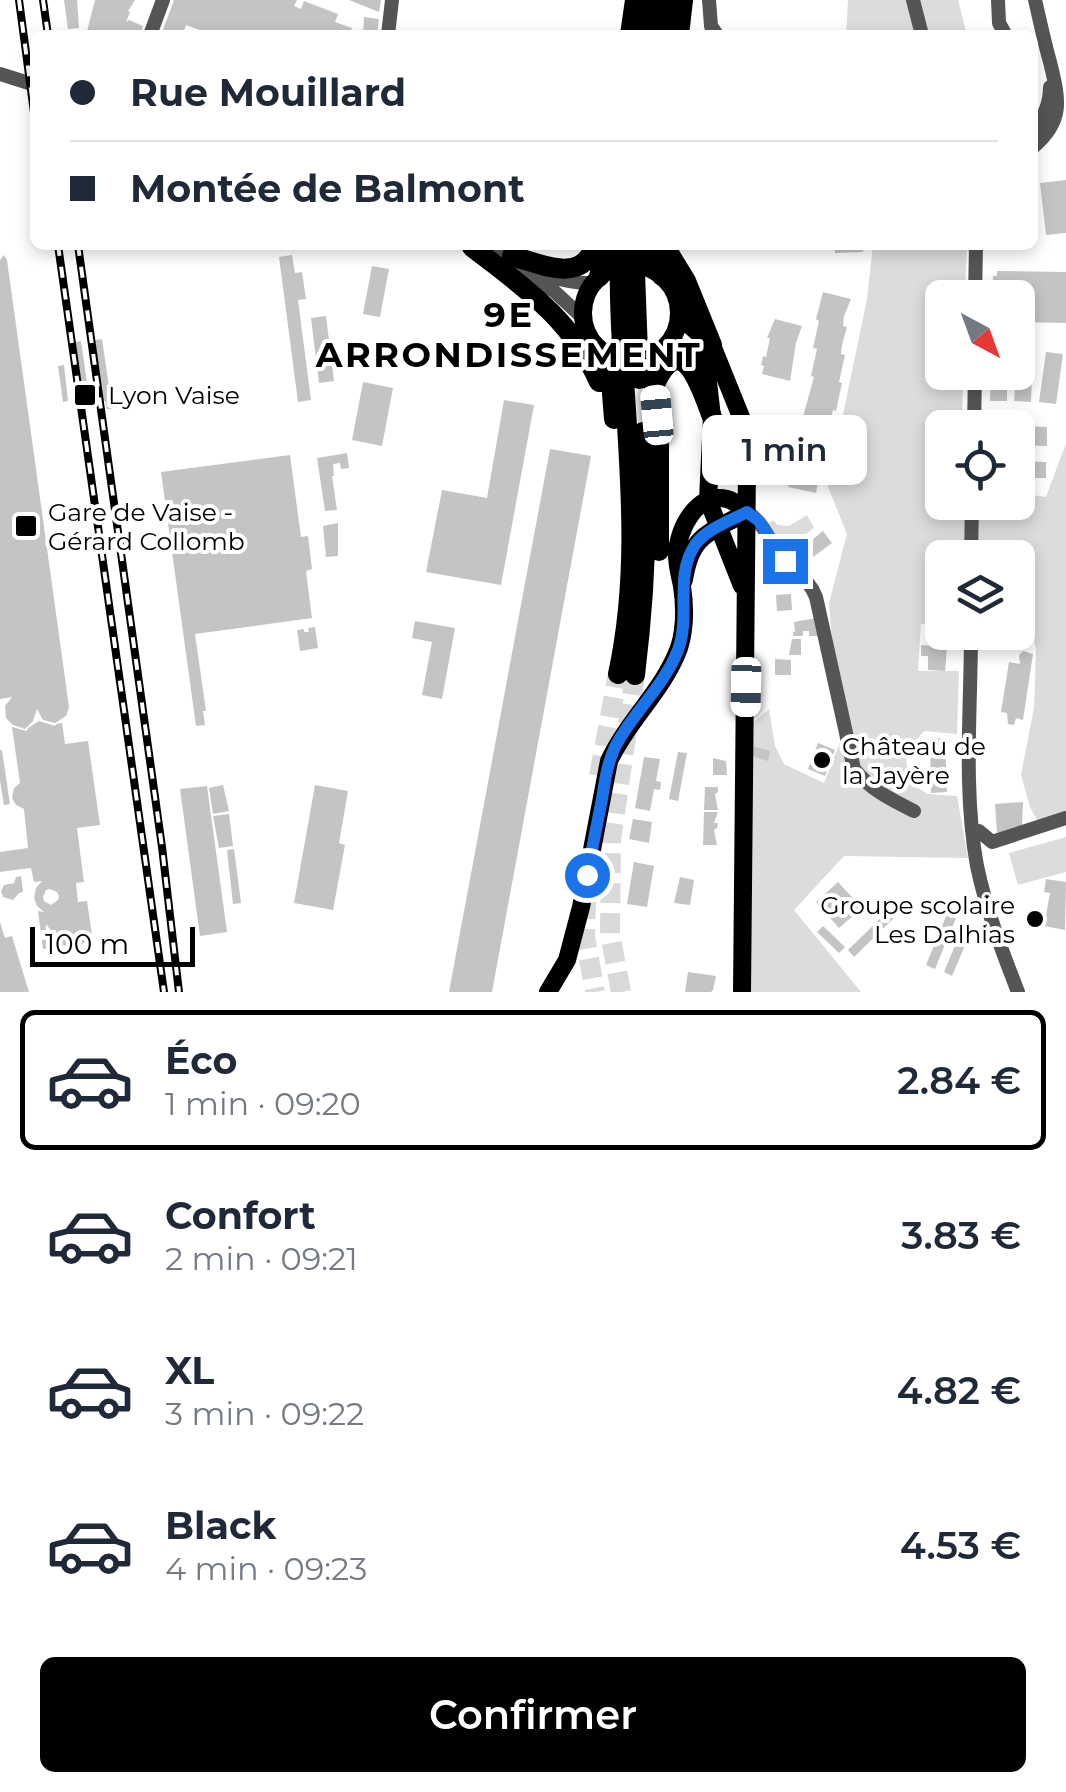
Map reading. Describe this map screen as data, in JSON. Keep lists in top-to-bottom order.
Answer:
{
  "districts": ["9E ARRONDISSEMENT"],
  "places": {
    "transit": ["Lyon Vaise", "Gare de Vaise - Gérard Collomb"],
    "other": ["Château de la Jayère", "Groupe scolaire Les Dalhias"]
  },
  "scale_bar": "100 m",
  "north": "bottom right",
  "page": {
    "banner": ["Rue Mouillard", "Montée de Balmont"],
    "bubble": "1 min",
    "scale": "100 m",
    "list": [
      {
        "name": "Éco",
        "note": "1 min · 09:20",
        "value": "2.84 €"
      },
      {
        "name": "Confort",
        "note": "2 min · 09:21",
        "value": "3.83 €"
      },
      {
        "name": "XL",
        "note": "3 min · 09:22",
        "value": "4.82 €"
      },
      {
        "name": "Black",
        "note": "4 min · 09:23",
        "value": "4.53 €"
      }
    ],
    "buttons": "Confirmer"
  }
}
